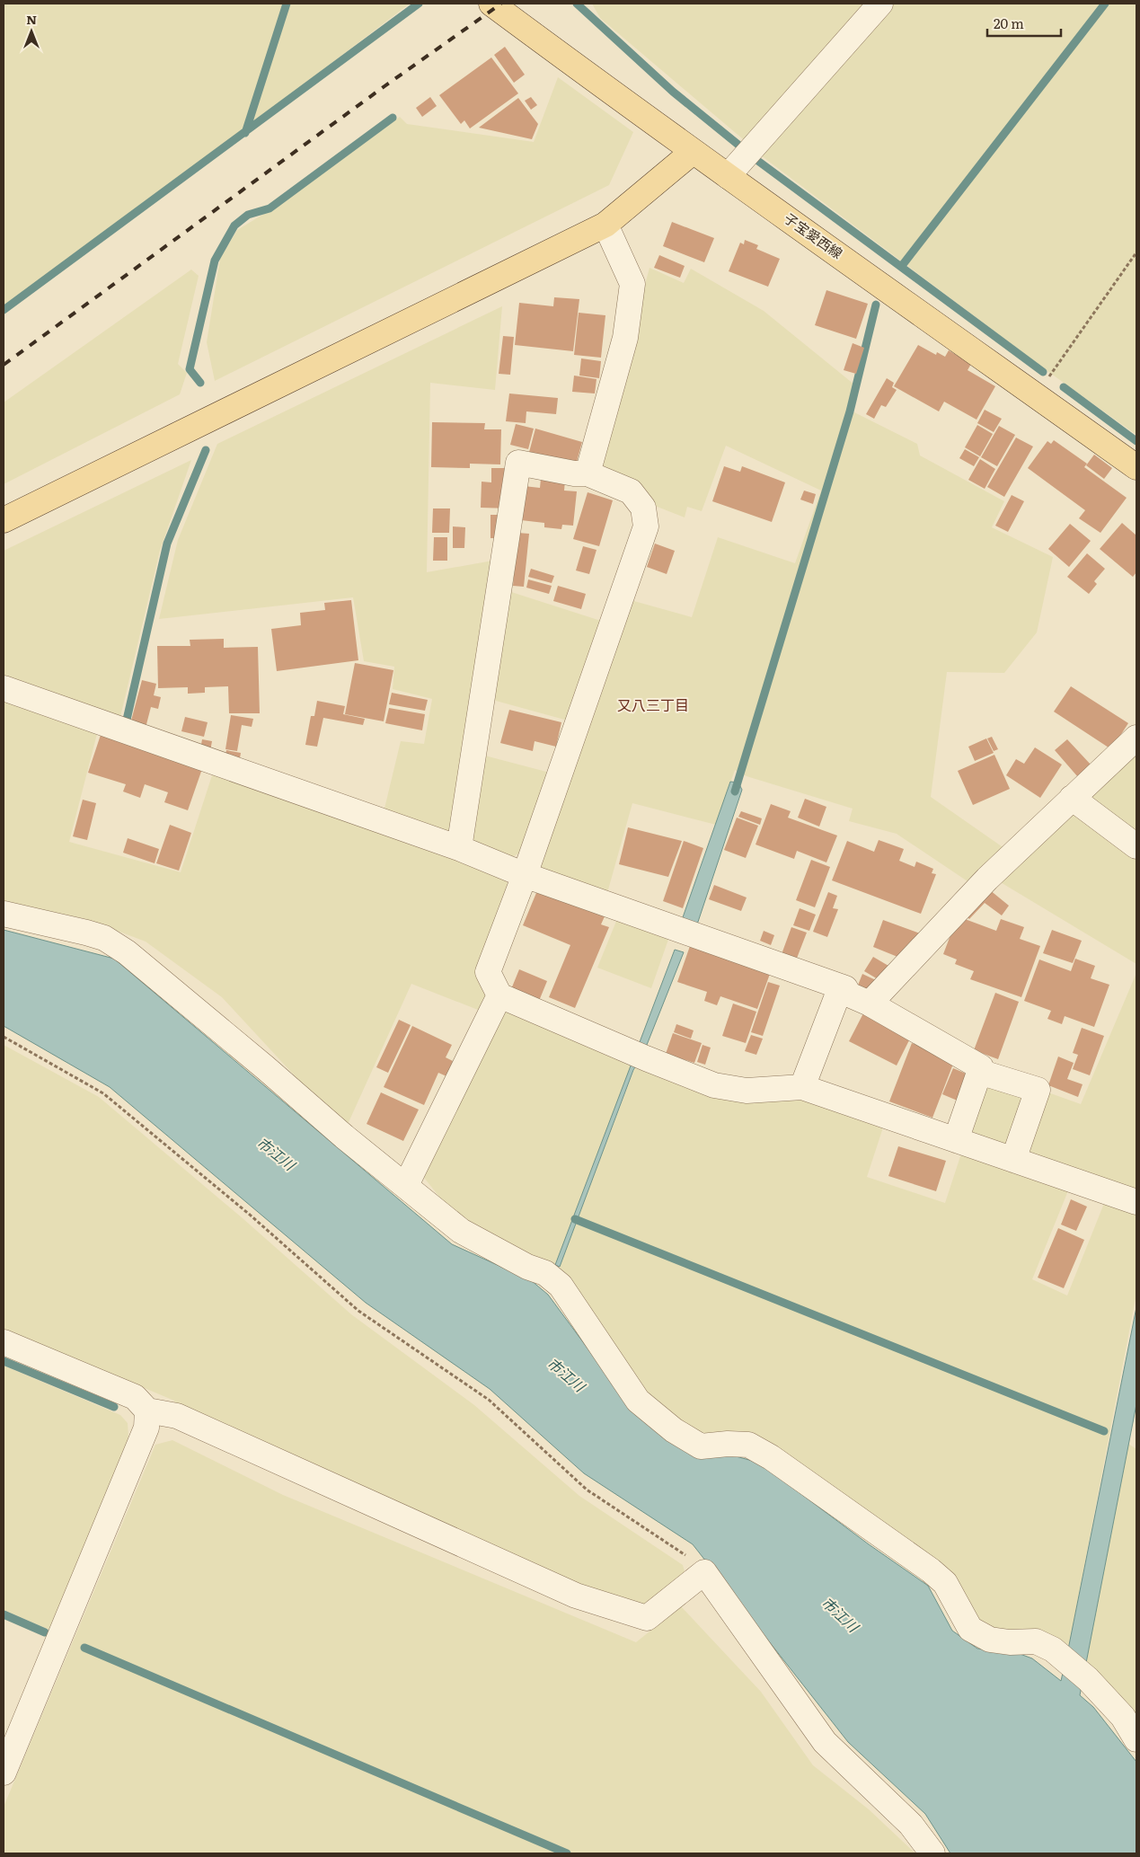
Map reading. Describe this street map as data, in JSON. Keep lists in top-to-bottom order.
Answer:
{
  "streets": {
    "main road": ["子宝愛西線"]
  },
  "districts": ["又八三丁目"],
  "water": ["市江川"],
  "scale_bar": "20 m",
  "north": "top"
}
